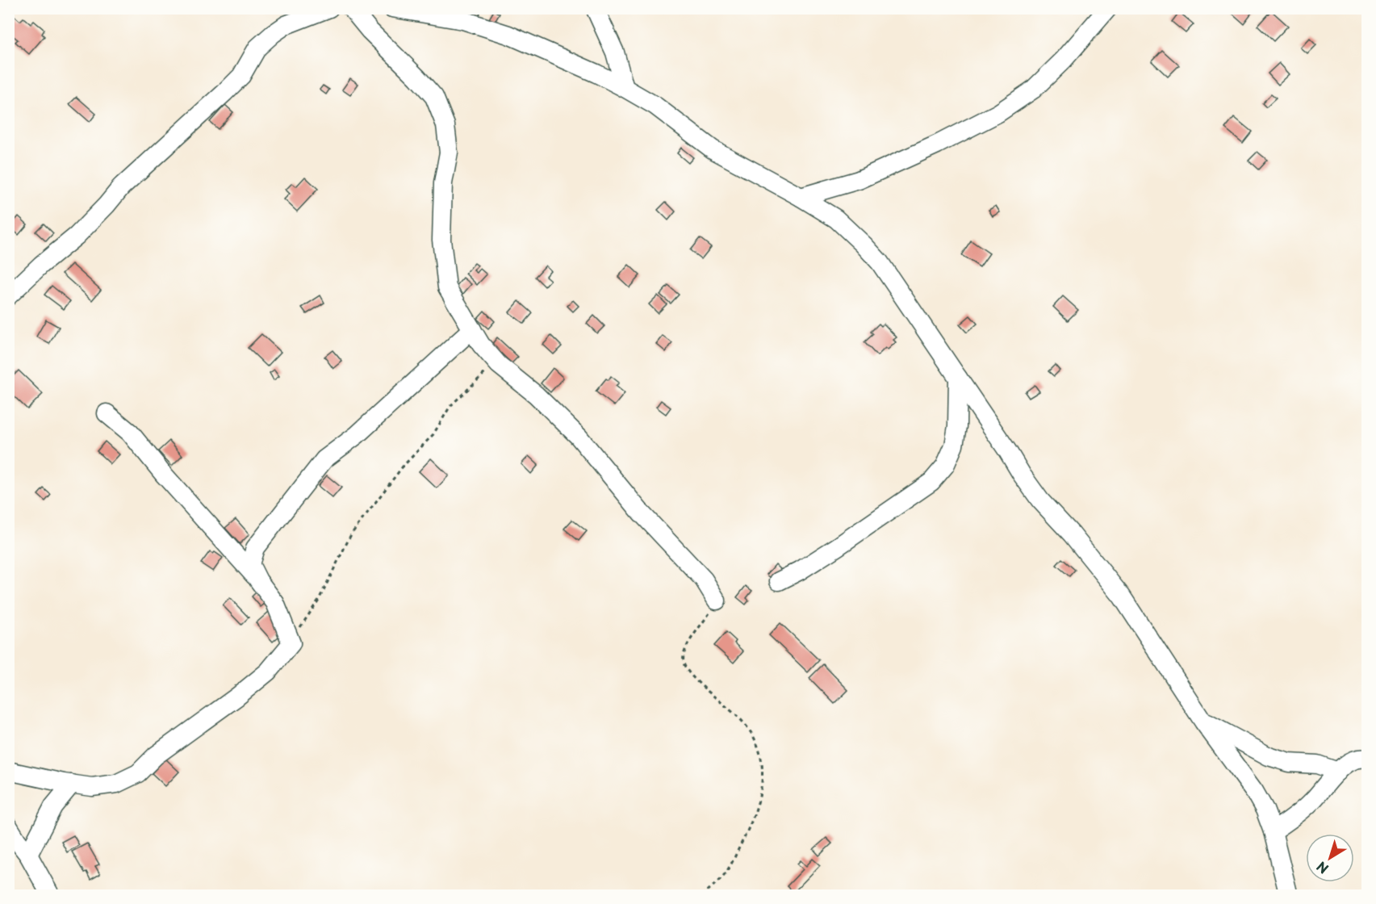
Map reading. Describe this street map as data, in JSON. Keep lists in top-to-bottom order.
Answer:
{
  "north": "bottom left"
}
